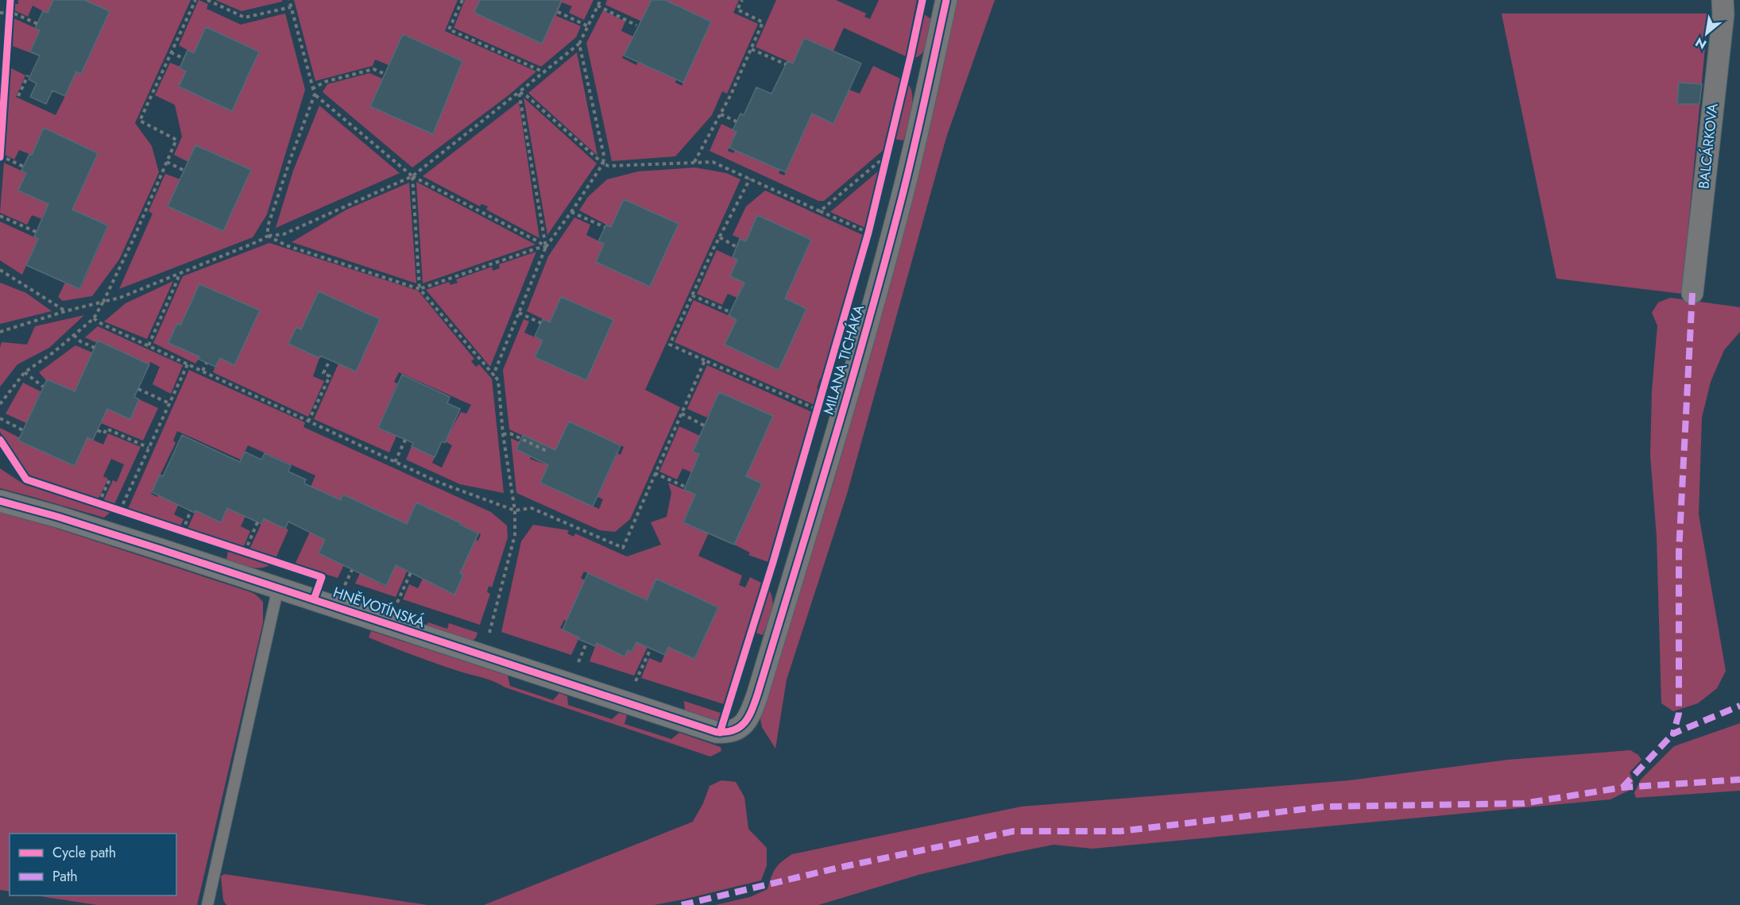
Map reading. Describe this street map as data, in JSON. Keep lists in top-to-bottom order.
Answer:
{
  "streets": {
    "street": ["BALCÁRKOVA", "MILANA TICHÁKA", "HNĚVOTÍNSKÁ"]
  },
  "crossings": [
    ["MILANA TICHÁKA", "HNĚVOTÍNSKÁ"]
  ],
  "legend": ["Cycle path", "Path"],
  "north": "bottom left"
}
